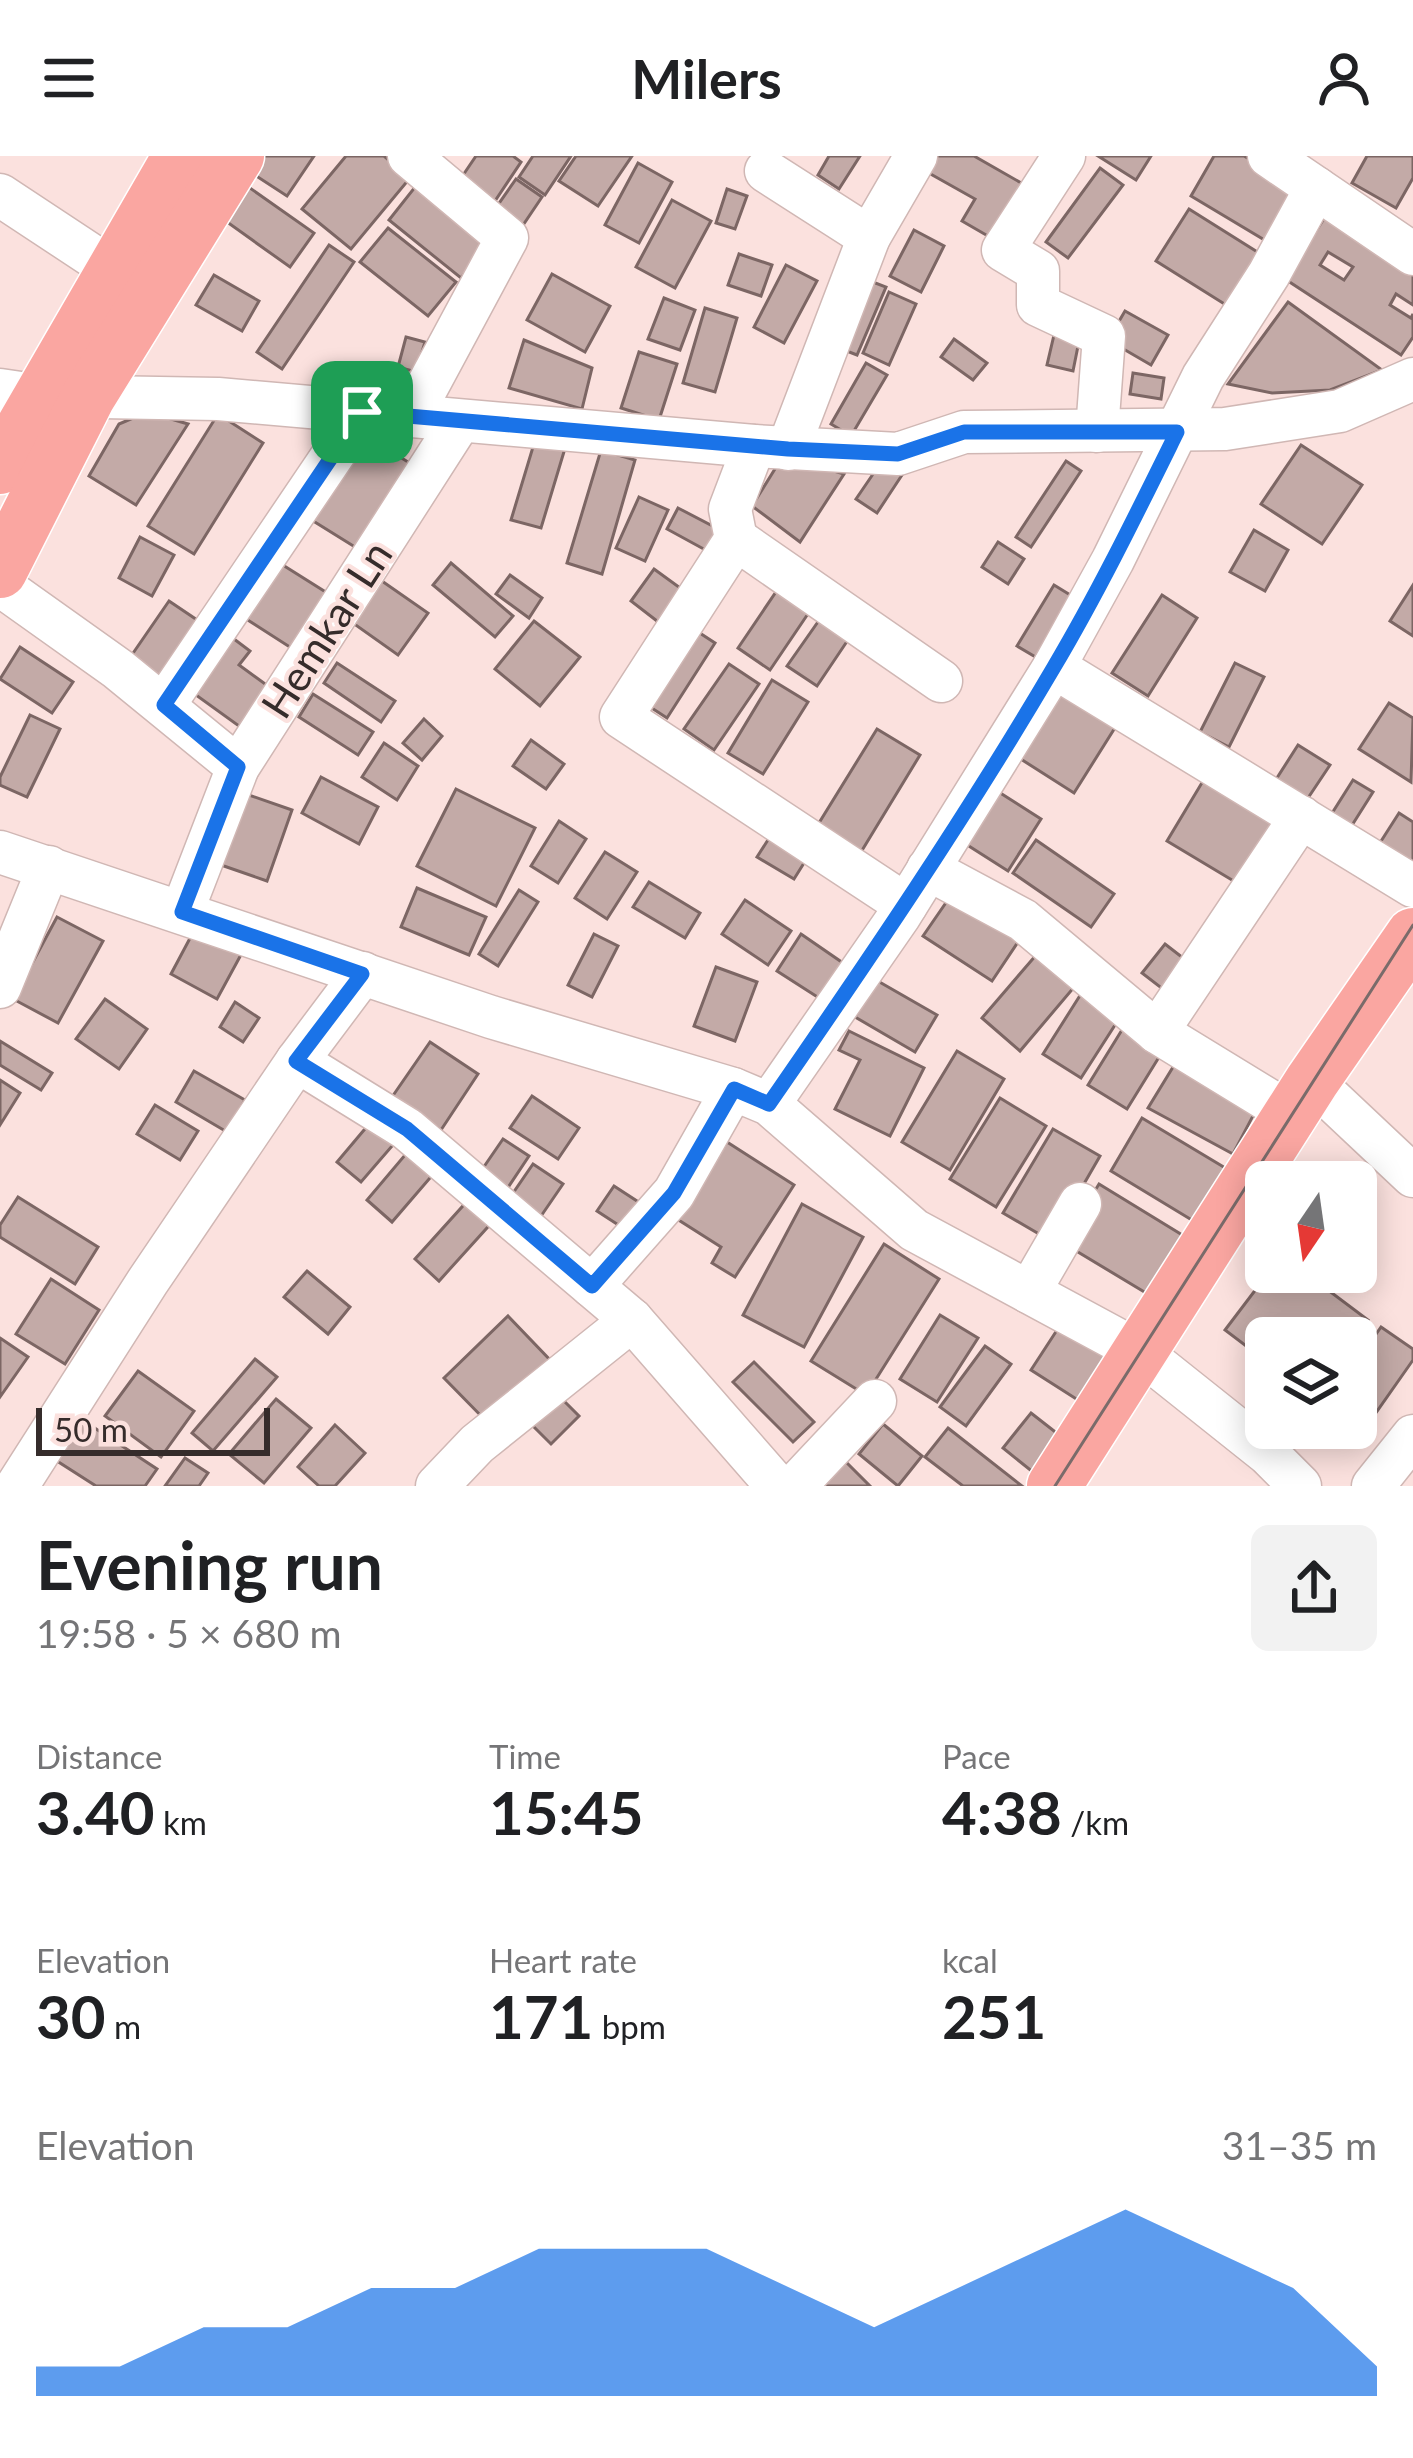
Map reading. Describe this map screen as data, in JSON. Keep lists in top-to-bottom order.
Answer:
{
  "streets": {
    "street": ["Hemkar Ln"]
  },
  "scale_bar": "50 m",
  "north": "bottom",
  "page": {
    "header": "Milers",
    "scale": "50 m",
    "heading": ["Evening run", "19:58 · 5 × 680 m"],
    "stats": [
      ["Distance", "3.40 km"],
      ["Time", "15:45"],
      ["Pace", "4:38 /km"],
      ["Elevation", "30 m"],
      ["Heart rate", "171 bpm"],
      ["kcal", "251"]
    ],
    "chart": ["Elevation", "31–35 m"]
  }
}
